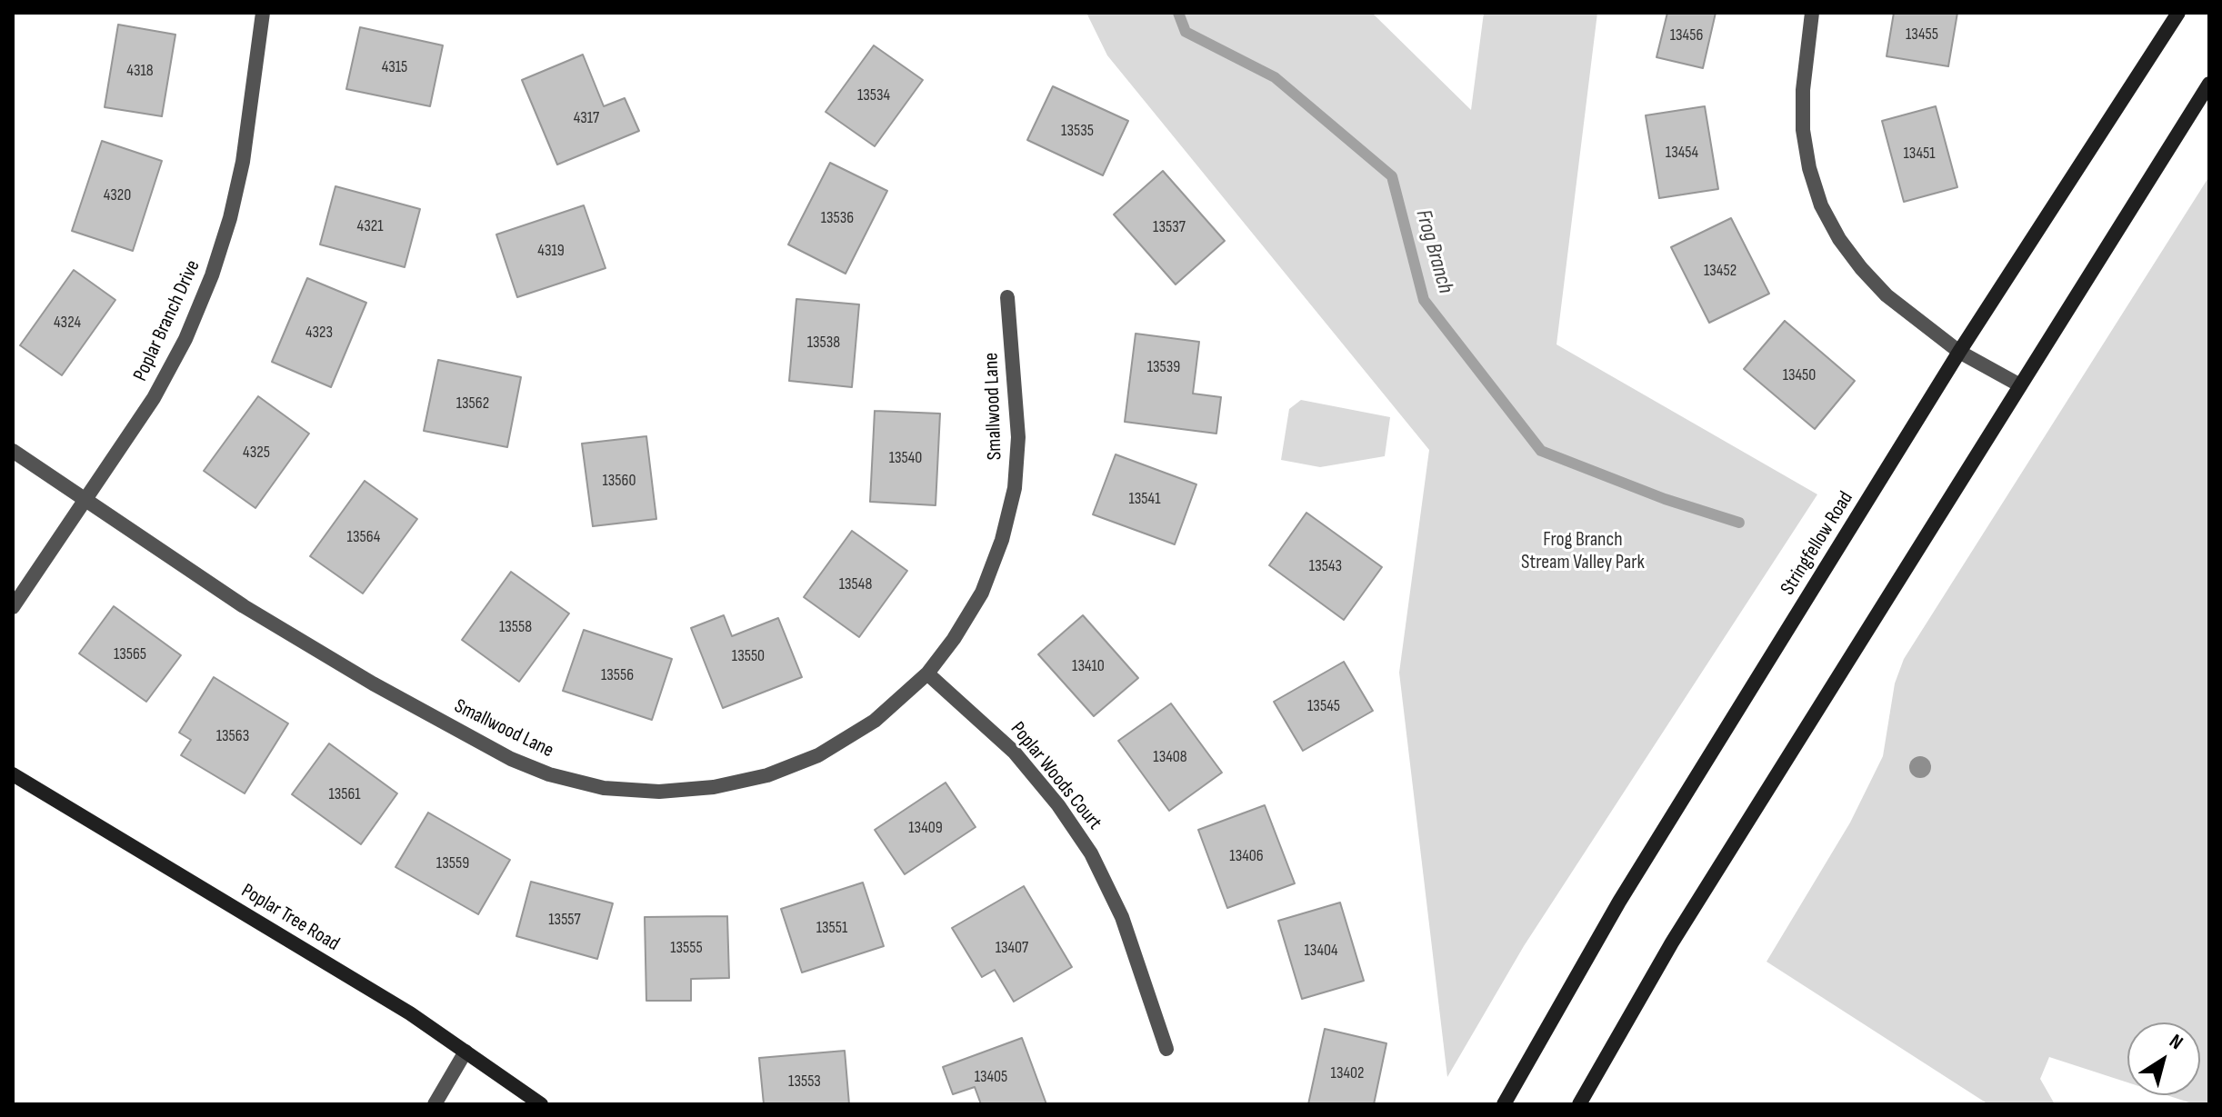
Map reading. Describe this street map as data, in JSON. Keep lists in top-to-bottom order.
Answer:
{
  "streets": {
    "main road": ["Stringfellow Road", "Poplar Tree Road"],
    "street": ["Poplar Branch Drive", "Smallwood Lane", "Poplar Woods Court"]
  },
  "crossings": [
    ["Poplar Branch Drive", "Smallwood Lane"],
    ["Smallwood Lane", "Poplar Woods Court"]
  ],
  "water": ["Frog Branch"],
  "parks": ["Frog Branch Stream Valley Park"],
  "house_numbers": [
    "13455",
    "13456",
    "4315",
    "4318",
    "13534",
    "4317",
    "13535",
    "13454",
    "13451",
    "4320",
    "13536",
    "4321",
    "13537",
    "4319",
    "13452",
    "4324",
    "4323",
    "13538",
    "13539",
    "13450",
    "13562",
    "4325",
    "13540",
    "13560",
    "13541",
    "13564",
    "13543",
    "13548",
    "13558",
    "13565",
    "13550",
    "13410",
    "13556",
    "13545",
    "13563",
    "13408",
    "13561",
    "13409",
    "13406",
    "13559",
    "13557",
    "13551",
    "13555",
    "13407",
    "13404",
    "13402",
    "13405",
    "13553"
  ],
  "north": "top right"
}
